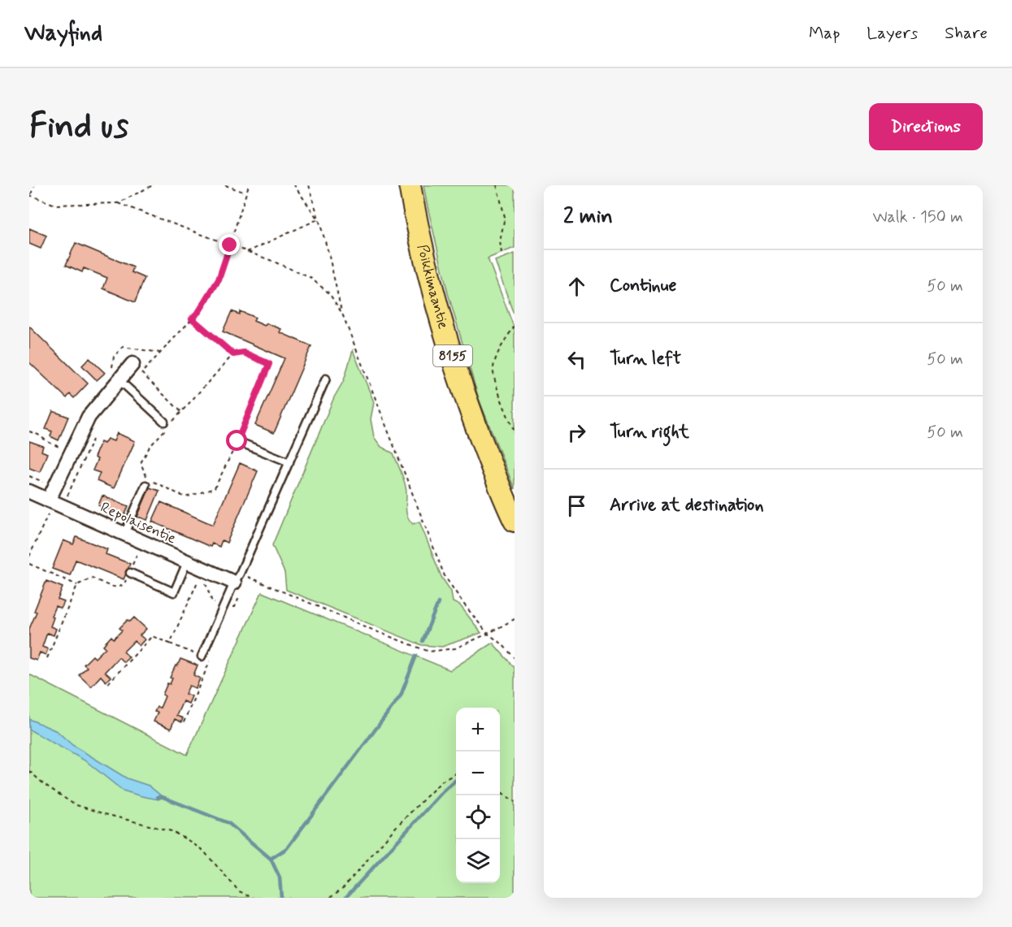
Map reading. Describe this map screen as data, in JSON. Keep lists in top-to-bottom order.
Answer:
{
  "streets": {
    "main road": ["Poikkimaantie", "8155"],
    "street": ["Repolaisentie"]
  },
  "page": {
    "header": "Wayfind",
    "nav": ["Map", "Layers", "Share"],
    "buttons": "Directions",
    "title": "Find us",
    "heading": ["2 min", "Walk · 150 m"],
    "list": [
      ["Continue", "50 m"],
      ["Turn left", "50 m"],
      ["Turn right", "50 m"],
      "Arrive at destination"
    ],
    "map_buttons": ["+", "−"]
  }
}
